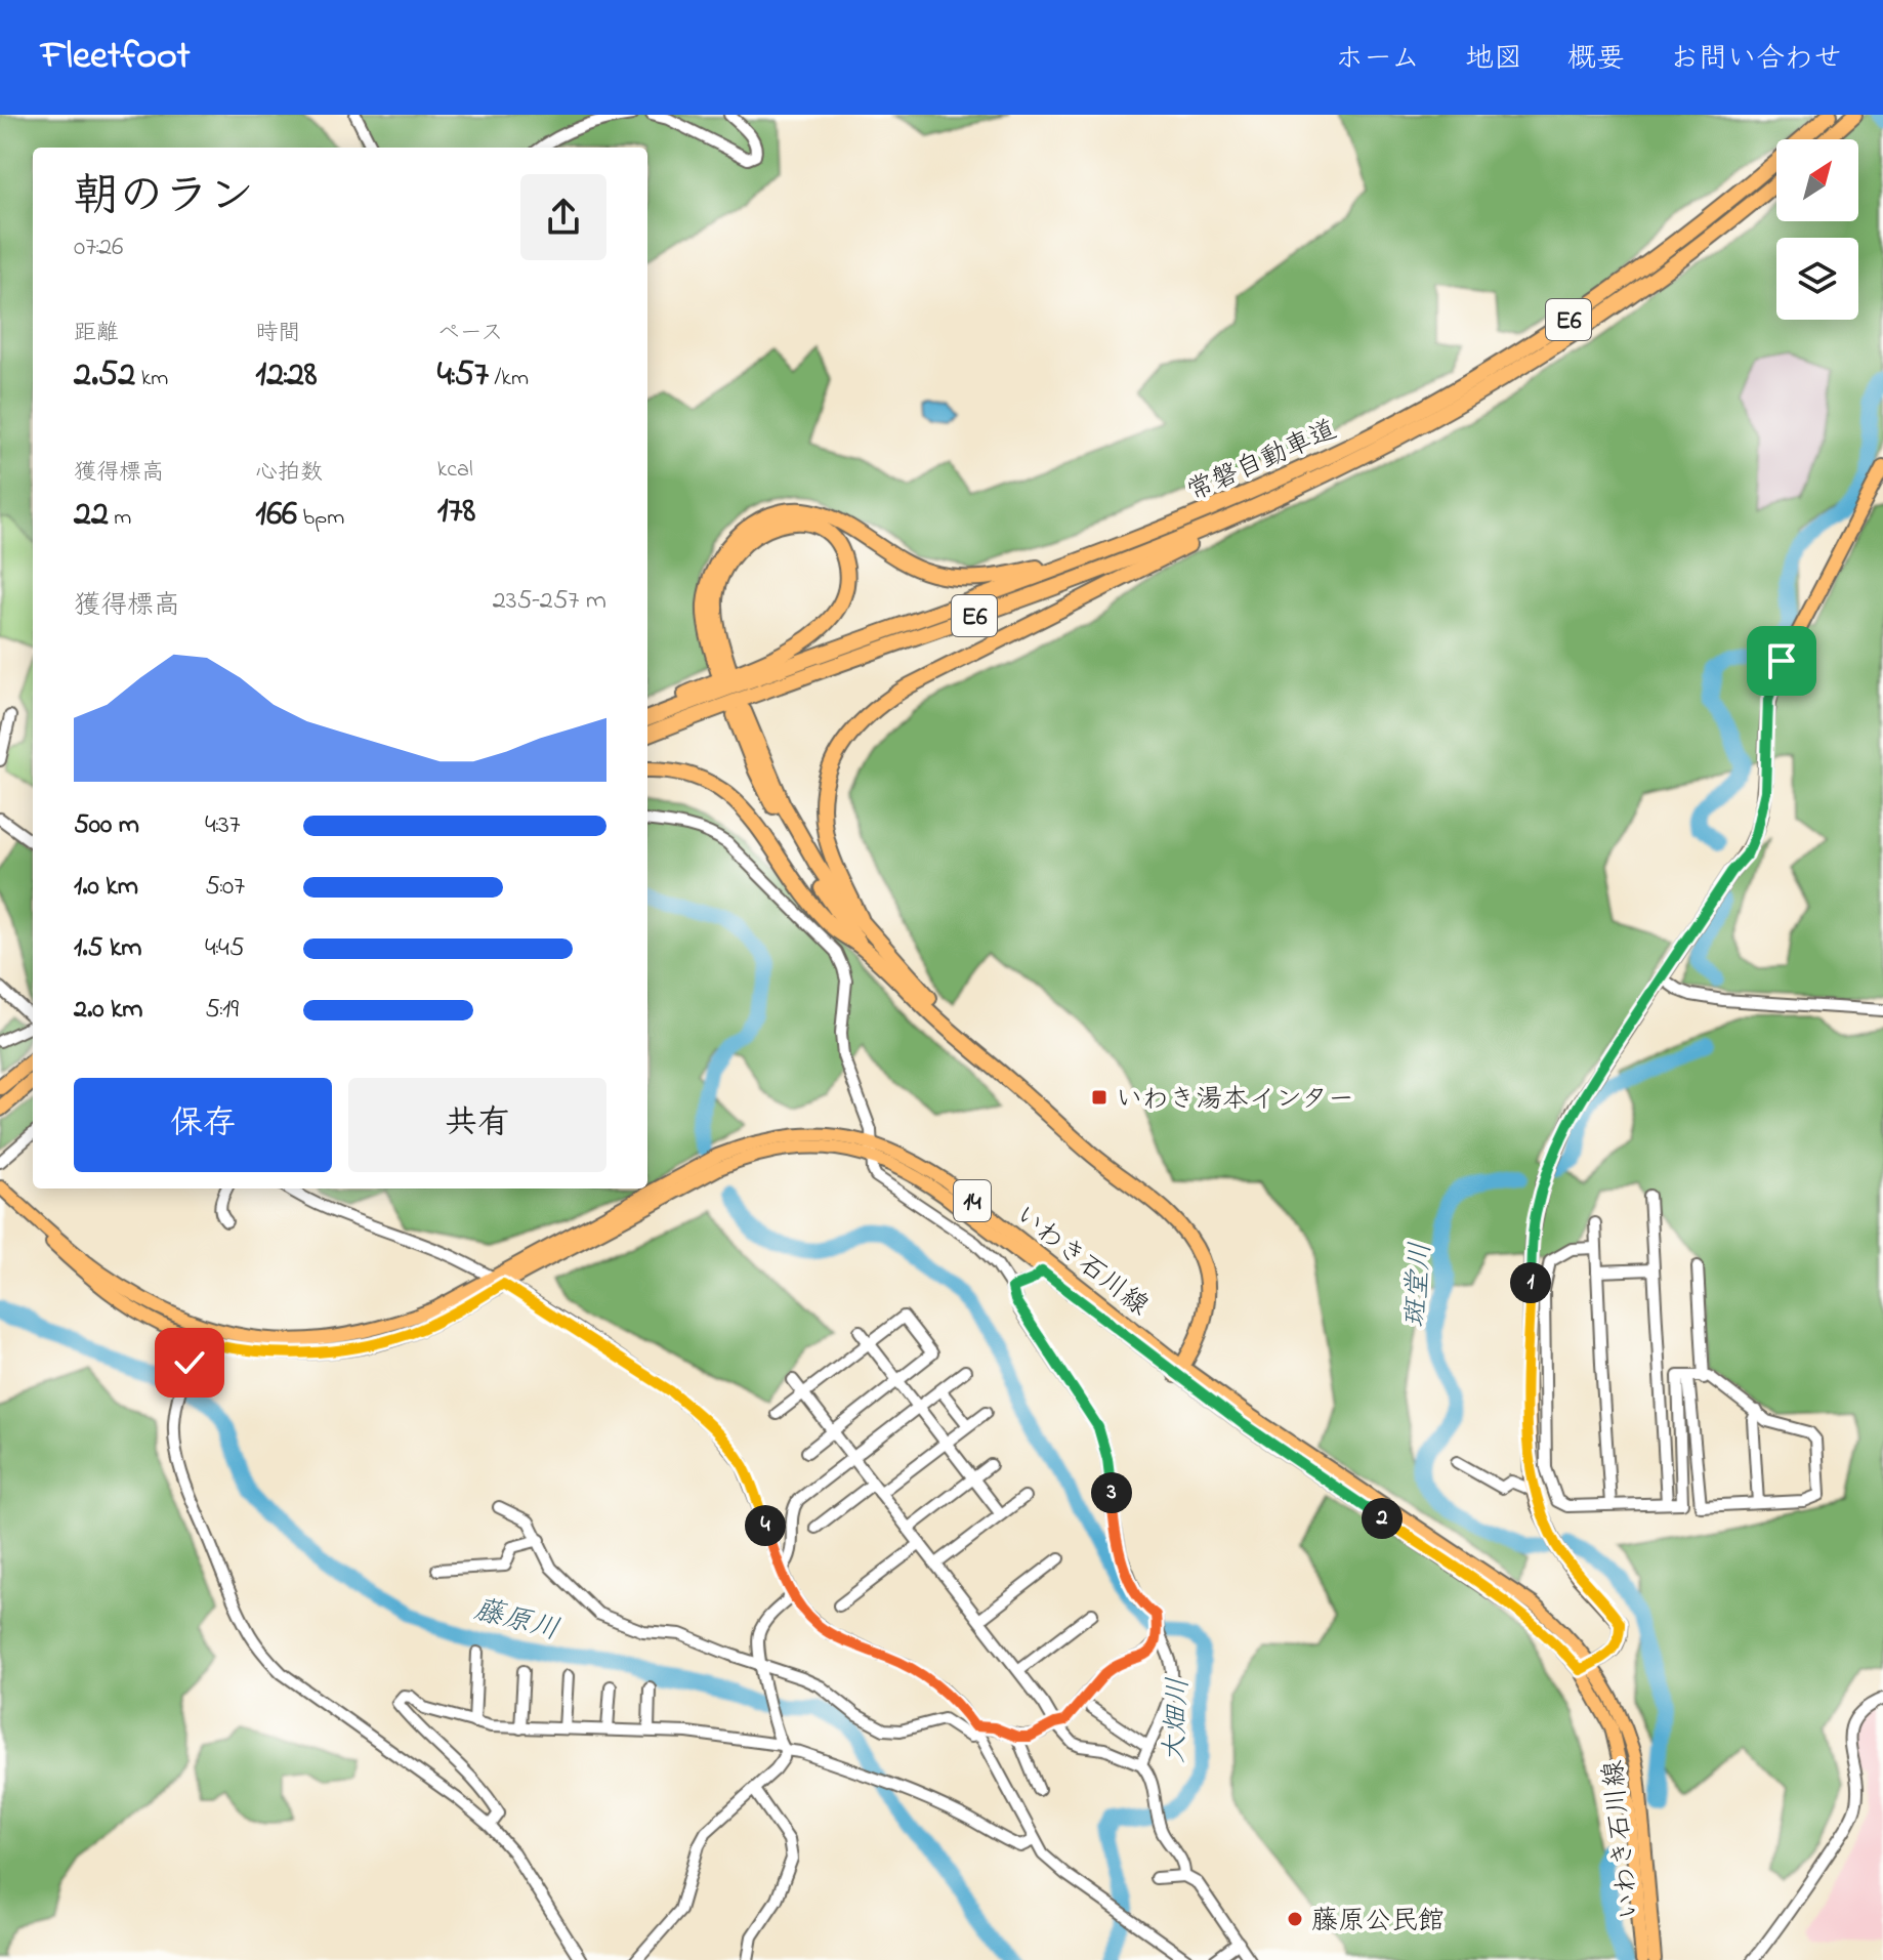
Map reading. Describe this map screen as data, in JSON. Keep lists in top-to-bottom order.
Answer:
{
  "streets": {
    "highway": ["E6", "常磐自動車道"],
    "main road": ["14", "いわき石川線"]
  },
  "water": ["斑堂川", "藤原川", "大畑川"],
  "places": {
    "transit": ["いわき湯本インター"],
    "other": ["藤原公民館"]
  },
  "north": "top right",
  "page": {
    "header": "Fleetfoot",
    "nav": [
      "ホーム",
      "地図",
      "概要",
      "お問い合わせ"
    ],
    "heading": ["朝のラン", "07:26"],
    "stats": [
      ["距離", "2.52 km"],
      ["時間", "12:28"],
      ["ペース", "4:57 /km"],
      ["獲得標高", "22 m"],
      ["心拍数", "166 bpm"],
      ["kcal", "178"]
    ],
    "chart": ["獲得標高", "235–257 m"],
    "list": [
      {
        "name": "500 m",
        "note": "4:37"
      },
      {
        "name": "1.0 km",
        "note": "5:07"
      },
      {
        "name": "1.5 km",
        "note": "4:45"
      },
      {
        "name": "2.0 km",
        "note": "5:19"
      }
    ],
    "buttons": ["保存", "共有"],
    "pins": [
      "1",
      "3",
      "2",
      "4"
    ]
  }
}
